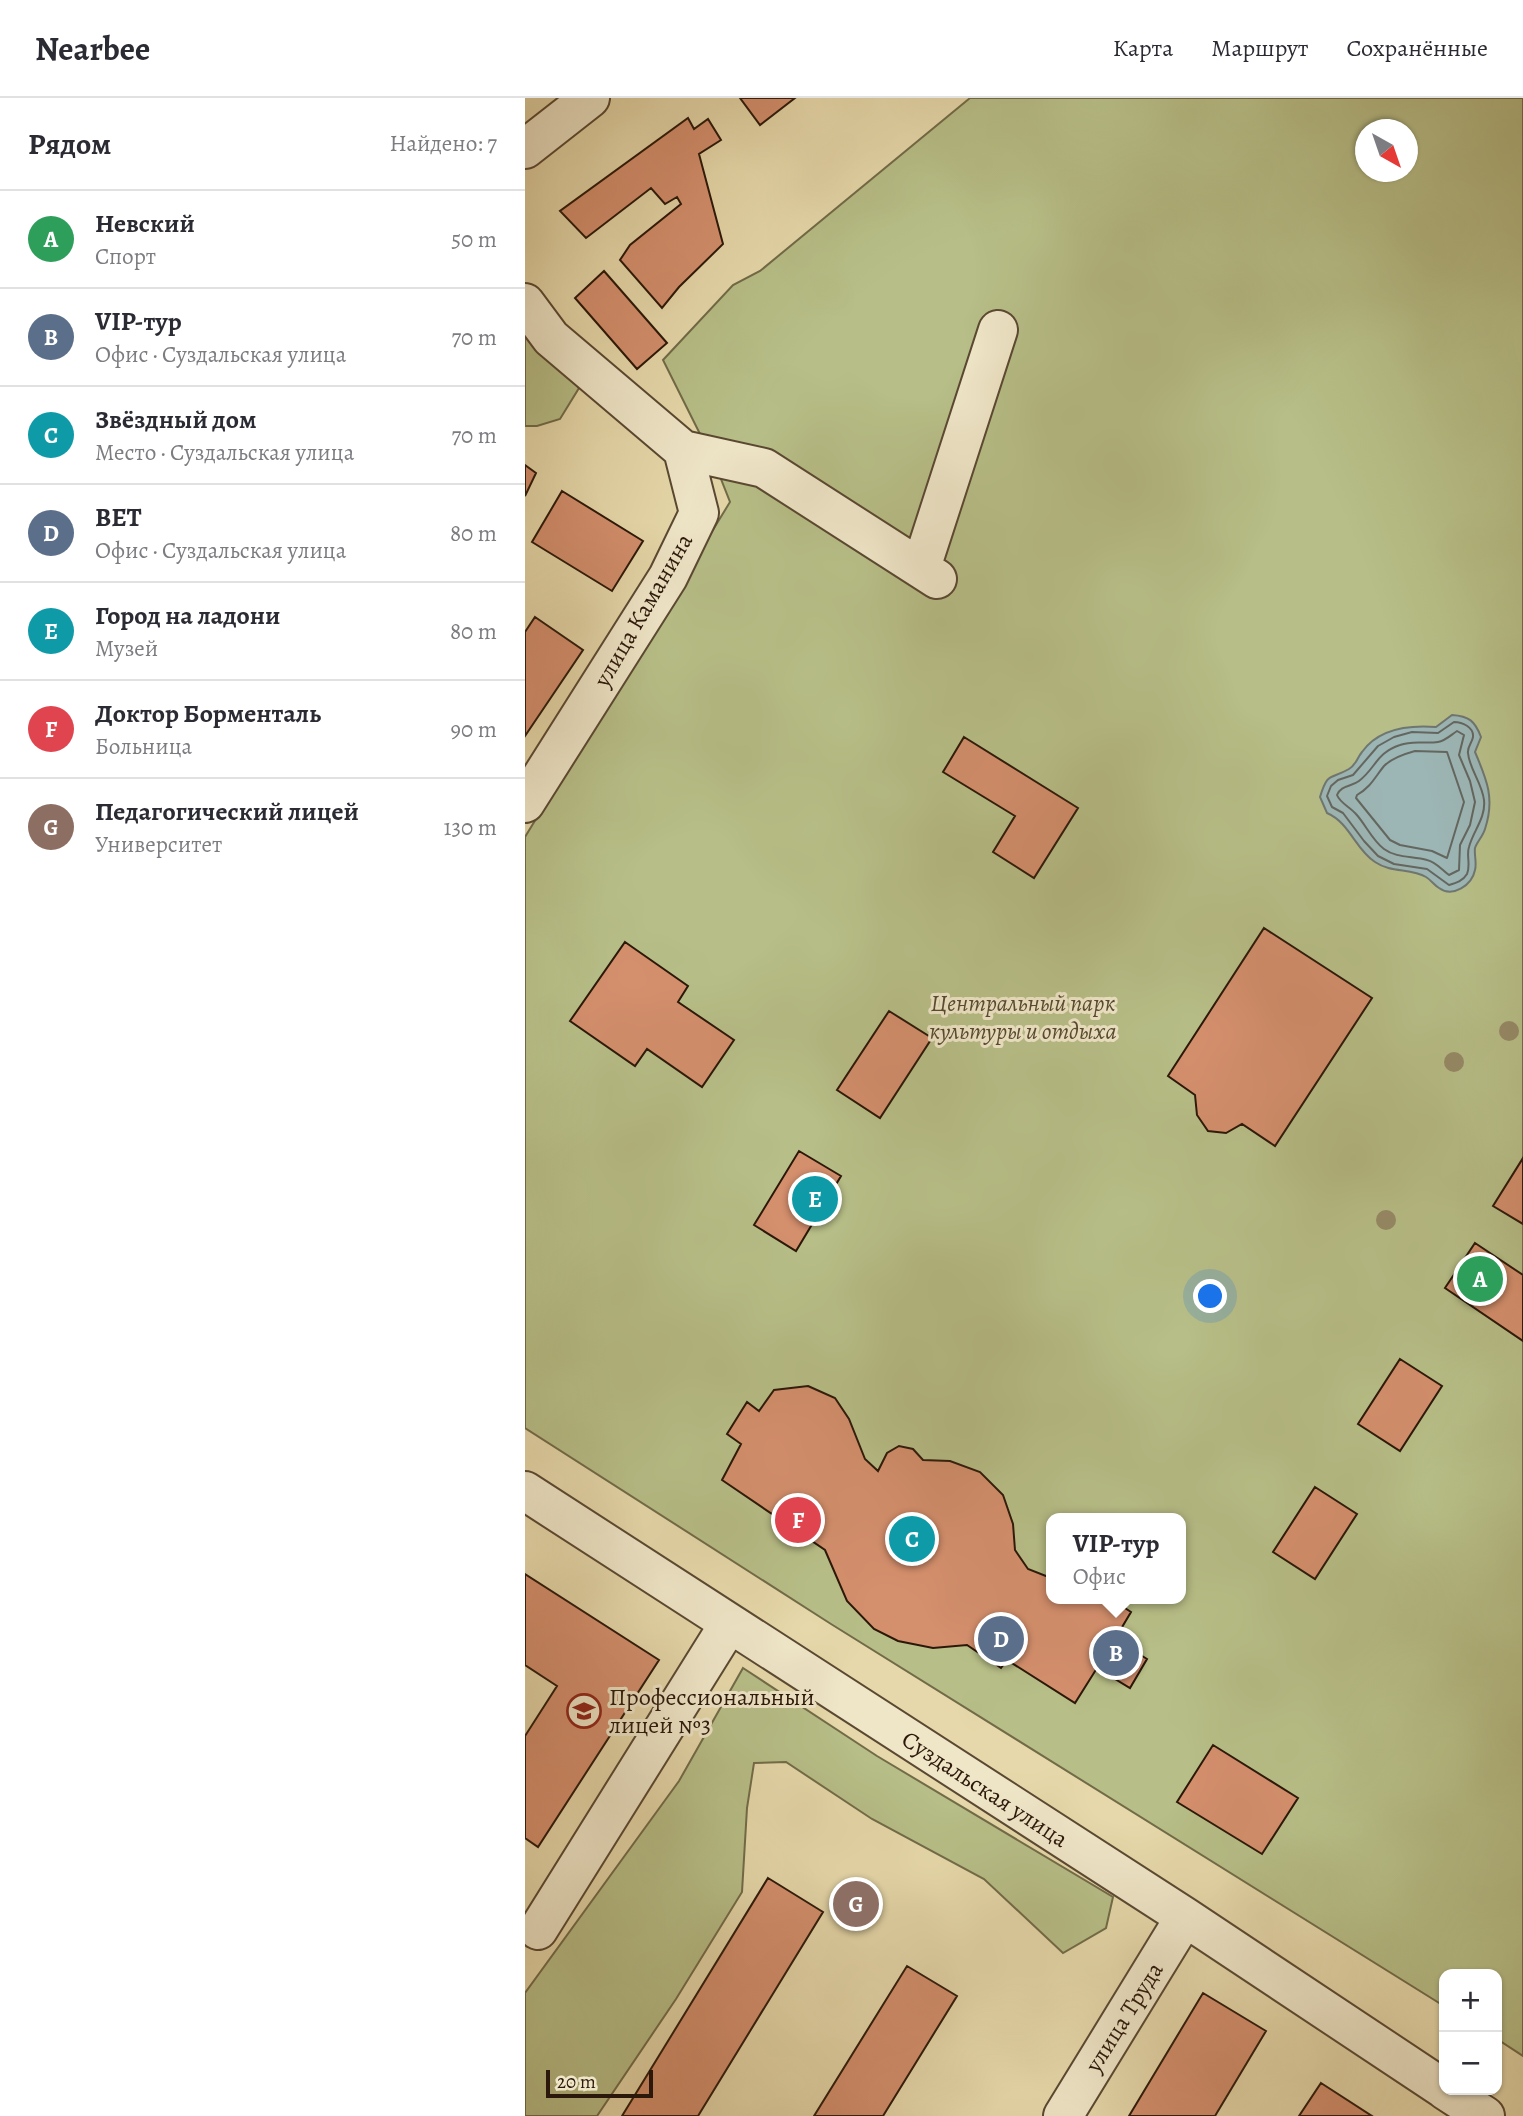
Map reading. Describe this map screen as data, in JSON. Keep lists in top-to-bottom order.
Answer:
{
  "streets": {
    "street": ["улица Каманина", "Суздальская улица", "улица Труда"]
  },
  "crossings": [
    ["Суздальская улица", "улица Труда"]
  ],
  "parks": ["Центральный парк культуры и отдыха"],
  "places": {
    "school or university": ["Профессиональный лицей №3"]
  },
  "scale_bar": "20 m",
  "north": "bottom right",
  "page": {
    "header": "Nearbee",
    "nav": ["Карта", "Маршрут", "Сохранённые"],
    "heading": ["Рядом", "Найдено: 7"],
    "list": [
      {
        "mark": "A",
        "name": "Невский",
        "note": "Спорт",
        "value": "50 m"
      },
      {
        "mark": "B",
        "name": "VIP-тур",
        "note": "Офис · Суздальская улица",
        "value": "70 m"
      },
      {
        "mark": "C",
        "name": "Звёздный дом",
        "note": "Место · Суздальская улица",
        "value": "70 m"
      },
      {
        "mark": "D",
        "name": "BET",
        "note": "Офис · Суздальская улица",
        "value": "80 m"
      },
      {
        "mark": "E",
        "name": "Город на ладони",
        "note": "Музей",
        "value": "80 m"
      },
      {
        "mark": "F",
        "name": "Доктор Борменталь",
        "note": "Больница",
        "value": "90 m"
      },
      {
        "mark": "G",
        "name": "Педагогический лицей",
        "note": "Университет",
        "value": "130 m"
      }
    ],
    "pins": [
      "E",
      "A",
      "F",
      "C",
      "D",
      "B",
      "G"
    ],
    "popup": ["VIP-тур", "Офис"],
    "map_buttons": ["+", "−"],
    "scale": "20 m"
  }
}
